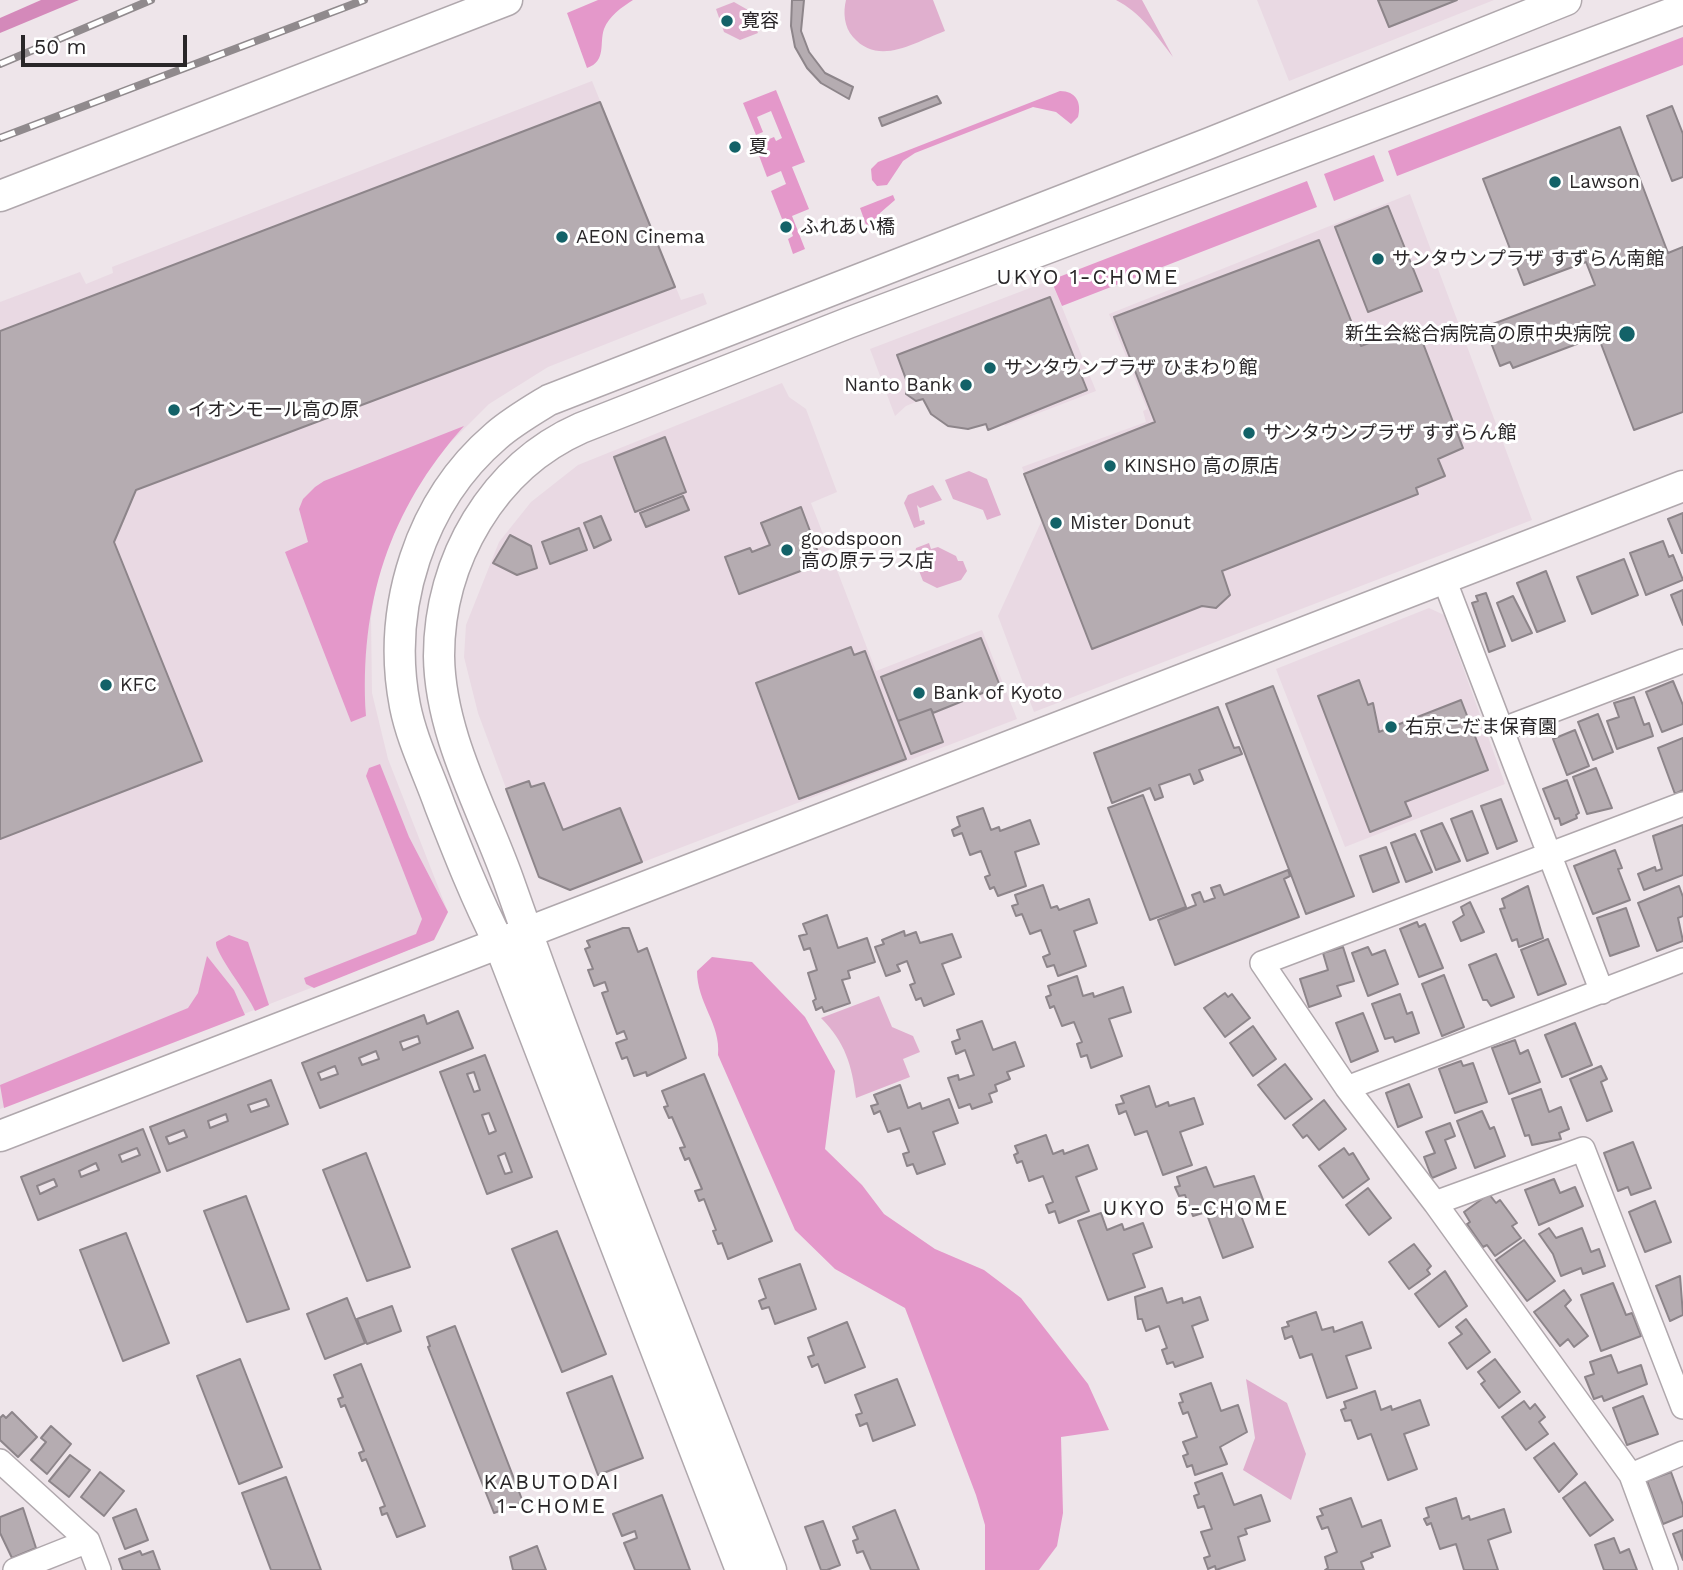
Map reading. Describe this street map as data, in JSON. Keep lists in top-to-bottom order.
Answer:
{
  "districts": ["UKYO 1-CHOME", "UKYO 5-CHOME", "KABUTODAI 1-CHOME"],
  "places": [
    "寛容",
    "夏",
    "Lawson",
    "ふれあい橋",
    "AEON Cinema",
    "サンタウンプラザ すずらん南館",
    "新生会総合病院高の原中央病院",
    "サンタウンプラザ ひまわり館",
    "Nanto Bank",
    "イオンモール高の原",
    "サンタウンプラザ すずらん館",
    "KINSHO 高の原店",
    "Mister Donut",
    "goodspoon 高の原テラス店",
    "KFC",
    "Bank of Kyoto",
    "右京こだま保育園"
  ],
  "scale_bar": "50 m"
}
